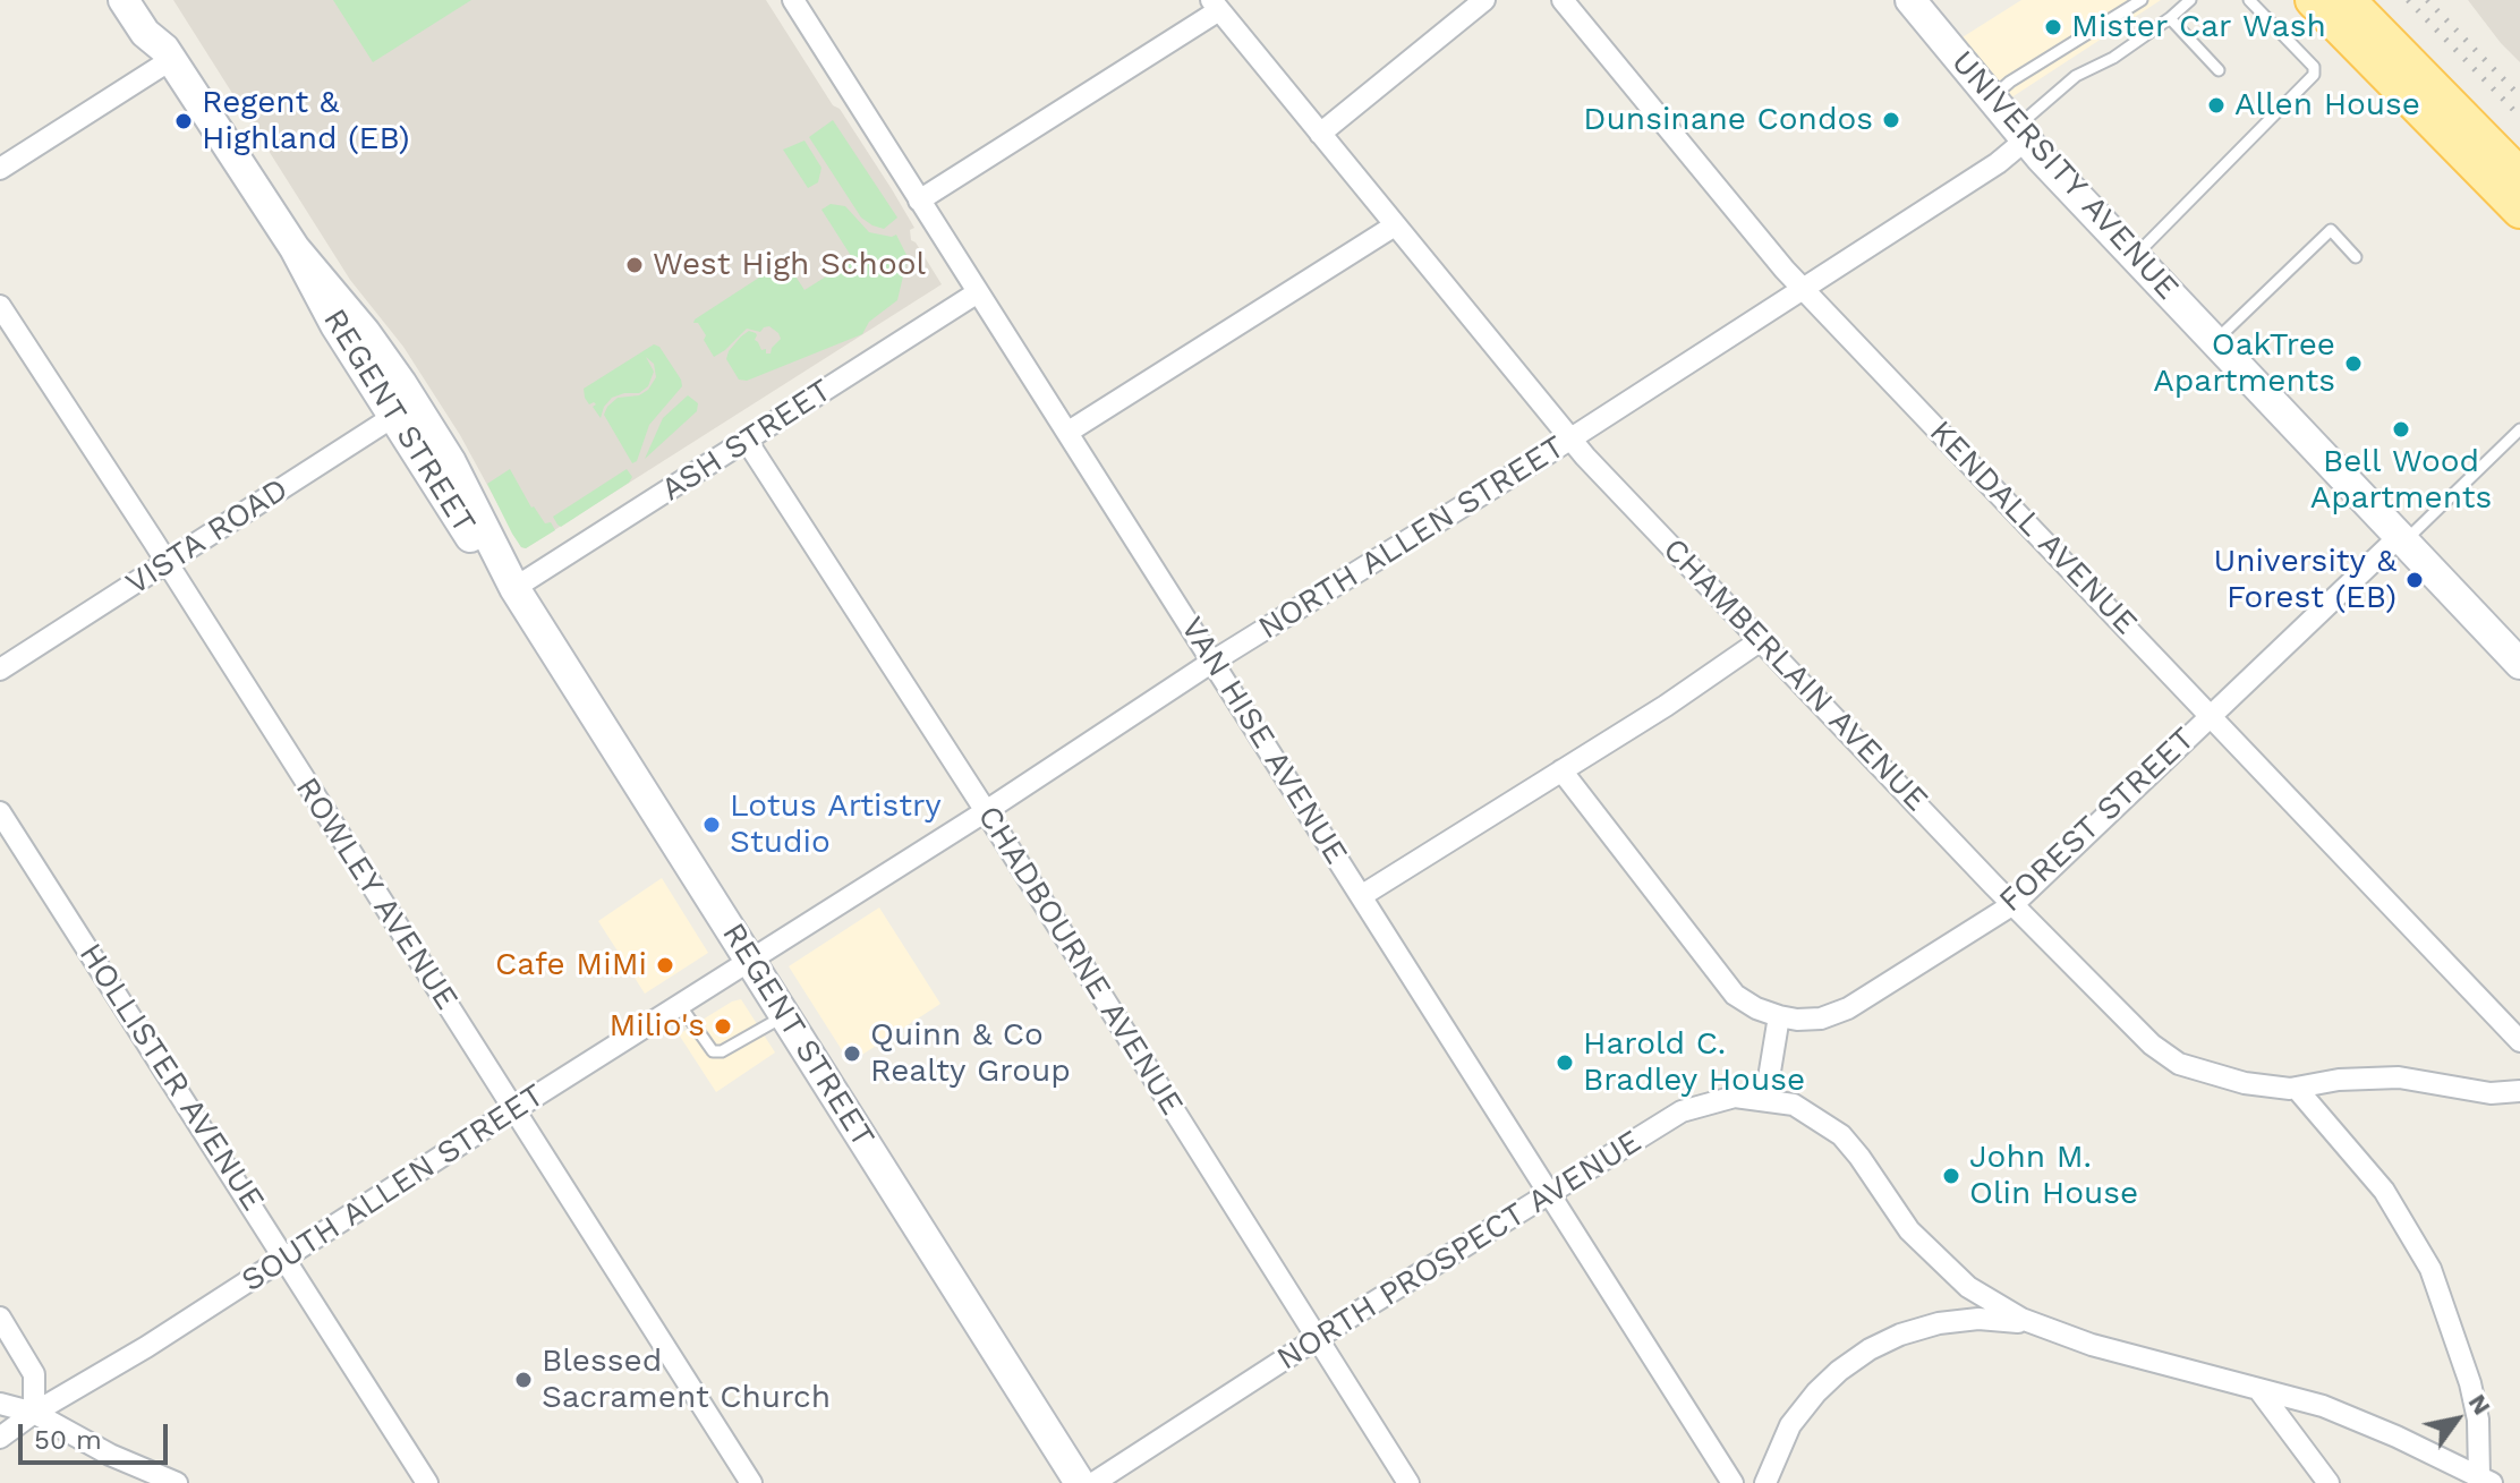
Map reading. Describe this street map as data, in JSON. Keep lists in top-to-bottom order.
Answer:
{
  "streets": {
    "main road": ["UNIVERSITY AVENUE", "REGENT STREET"],
    "street": [
      "ASH STREET",
      "KENDALL AVENUE",
      "VISTA ROAD",
      "NORTH ALLEN STREET",
      "CHAMBERLAIN AVENUE",
      "VAN HISE AVENUE",
      "FOREST STREET",
      "ROWLEY AVENUE",
      "CHADBOURNE AVENUE",
      "HOLLISTER AVENUE",
      "SOUTH ALLEN STREET",
      "NORTH PROSPECT AVENUE"
    ]
  },
  "crossings": [
    ["UNIVERSITY AVENUE", "NORTH ALLEN STREET"],
    ["UNIVERSITY AVENUE", "FOREST STREET"],
    ["REGENT STREET", "ASH STREET"],
    ["REGENT STREET", "VISTA ROAD"],
    ["REGENT STREET", "NORTH ALLEN STREET"],
    ["REGENT STREET", "SOUTH ALLEN STREET"],
    ["ASH STREET", "VAN HISE AVENUE"],
    ["ASH STREET", "CHADBOURNE AVENUE"],
    ["KENDALL AVENUE", "NORTH ALLEN STREET"],
    ["KENDALL AVENUE", "FOREST STREET"],
    ["VISTA ROAD", "ROWLEY AVENUE"],
    ["NORTH ALLEN STREET", "CHAMBERLAIN AVENUE"],
    ["NORTH ALLEN STREET", "VAN HISE AVENUE"],
    ["NORTH ALLEN STREET", "CHADBOURNE AVENUE"],
    ["NORTH ALLEN STREET", "SOUTH ALLEN STREET"],
    ["CHAMBERLAIN AVENUE", "FOREST STREET"],
    ["VAN HISE AVENUE", "NORTH PROSPECT AVENUE"],
    ["ROWLEY AVENUE", "SOUTH ALLEN STREET"],
    ["CHADBOURNE AVENUE", "NORTH PROSPECT AVENUE"],
    ["HOLLISTER AVENUE", "SOUTH ALLEN STREET"]
  ],
  "places": [
    "Mister Car Wash",
    "Allen House",
    "Dunsinane Condos",
    "Regent & Highland (EB)",
    "West High School",
    "OakTree Apartments",
    "Bell Wood Apartments",
    "University & Forest (EB)",
    "Lotus Artistry Studio",
    "Cafe MiMi",
    "Milio's",
    "Quinn & Co Realty Group",
    "Harold C. Bradley House",
    "John M. Olin House",
    "Blessed Sacrament Church"
  ],
  "scale_bar": "50 m",
  "north": "top right"
}
